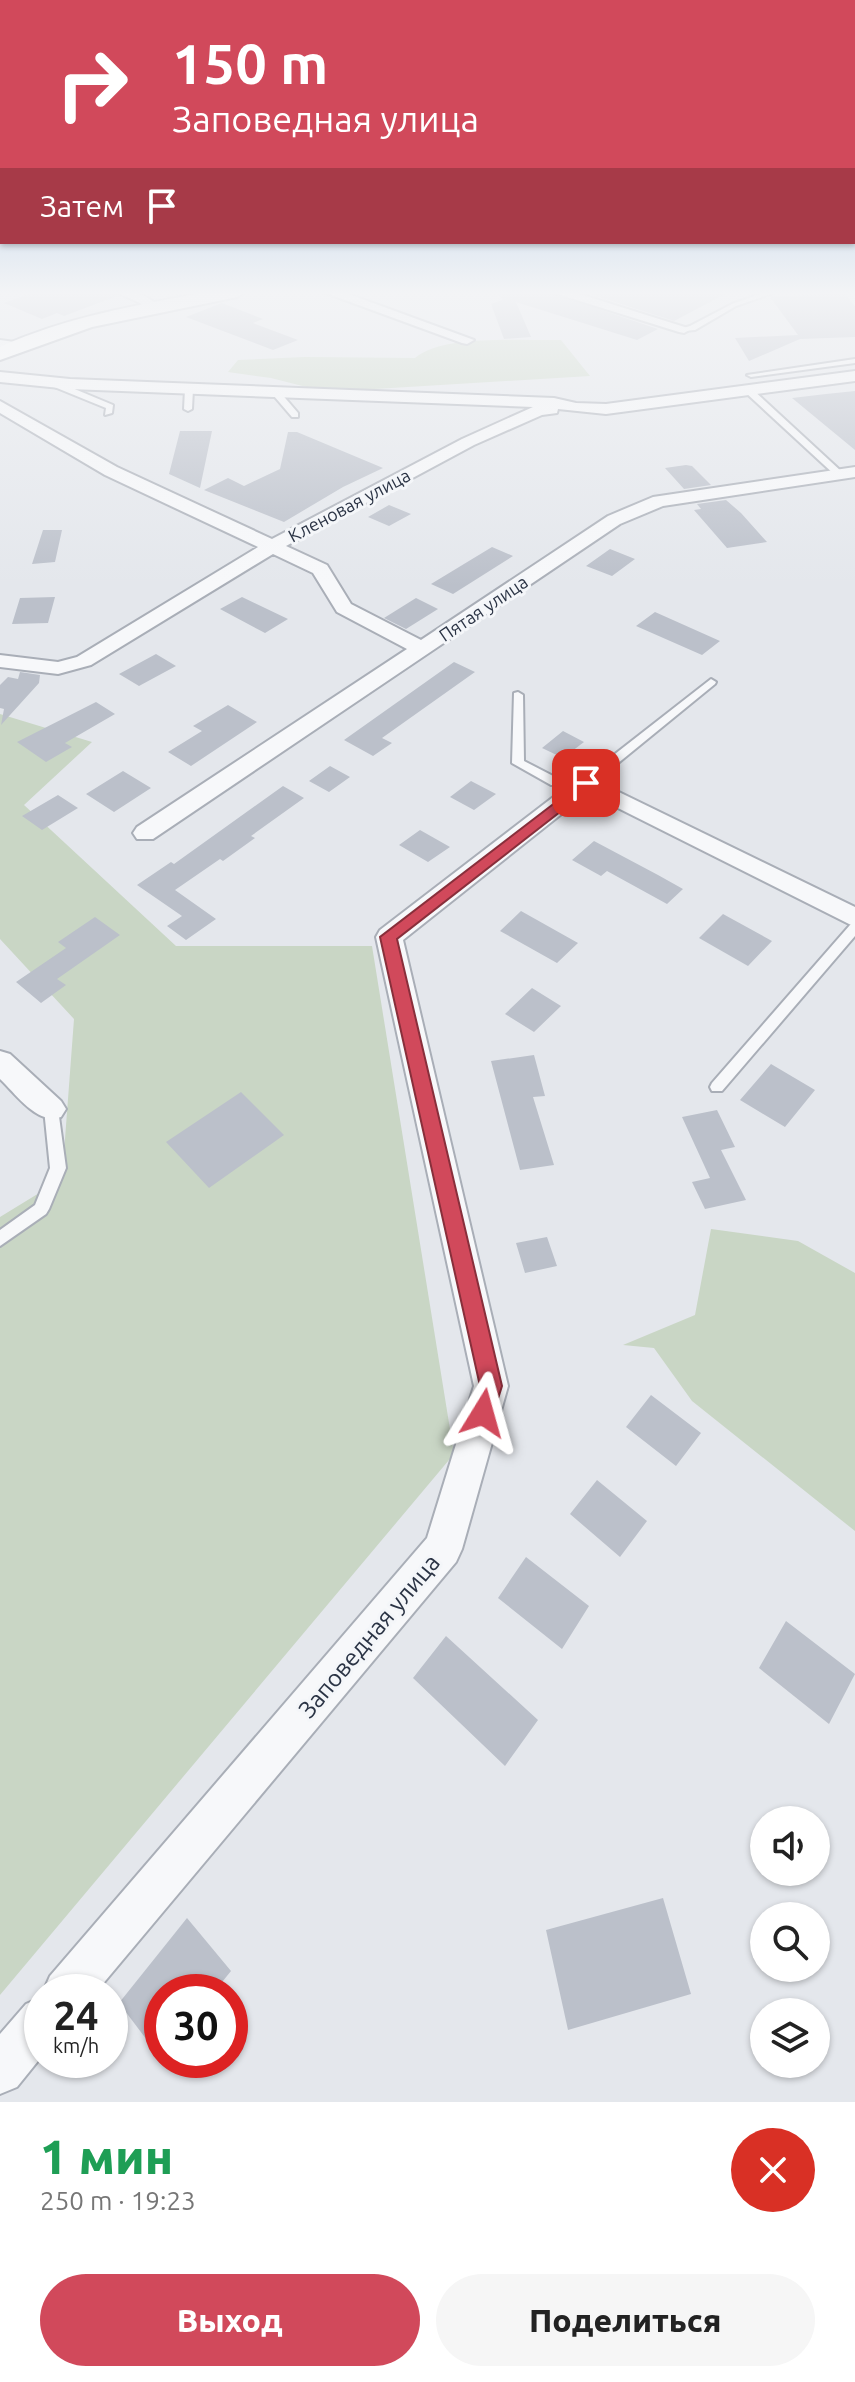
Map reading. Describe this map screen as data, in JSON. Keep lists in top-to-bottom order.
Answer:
{
  "streets": {
    "street": ["Кленовая улица", "Пятая улица", "Заповедная улица"]
  },
  "page": {
    "turn": ["150 m", "Заповедная улица"],
    "then": "Затем",
    "speed": "24 km/h",
    "limit": "30",
    "heading": ["1 мин", "250 m · 19:23"],
    "buttons": ["Выход", "Поделиться"]
  }
}
